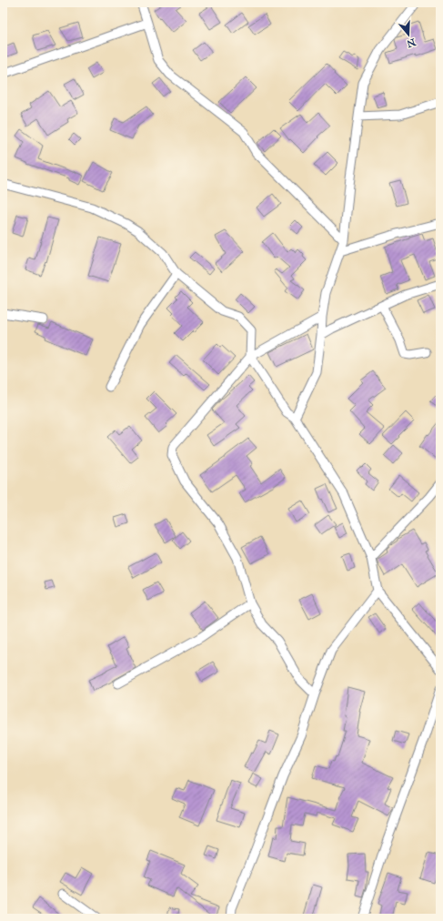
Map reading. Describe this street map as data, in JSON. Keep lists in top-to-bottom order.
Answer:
{
  "north": "bottom"
}
